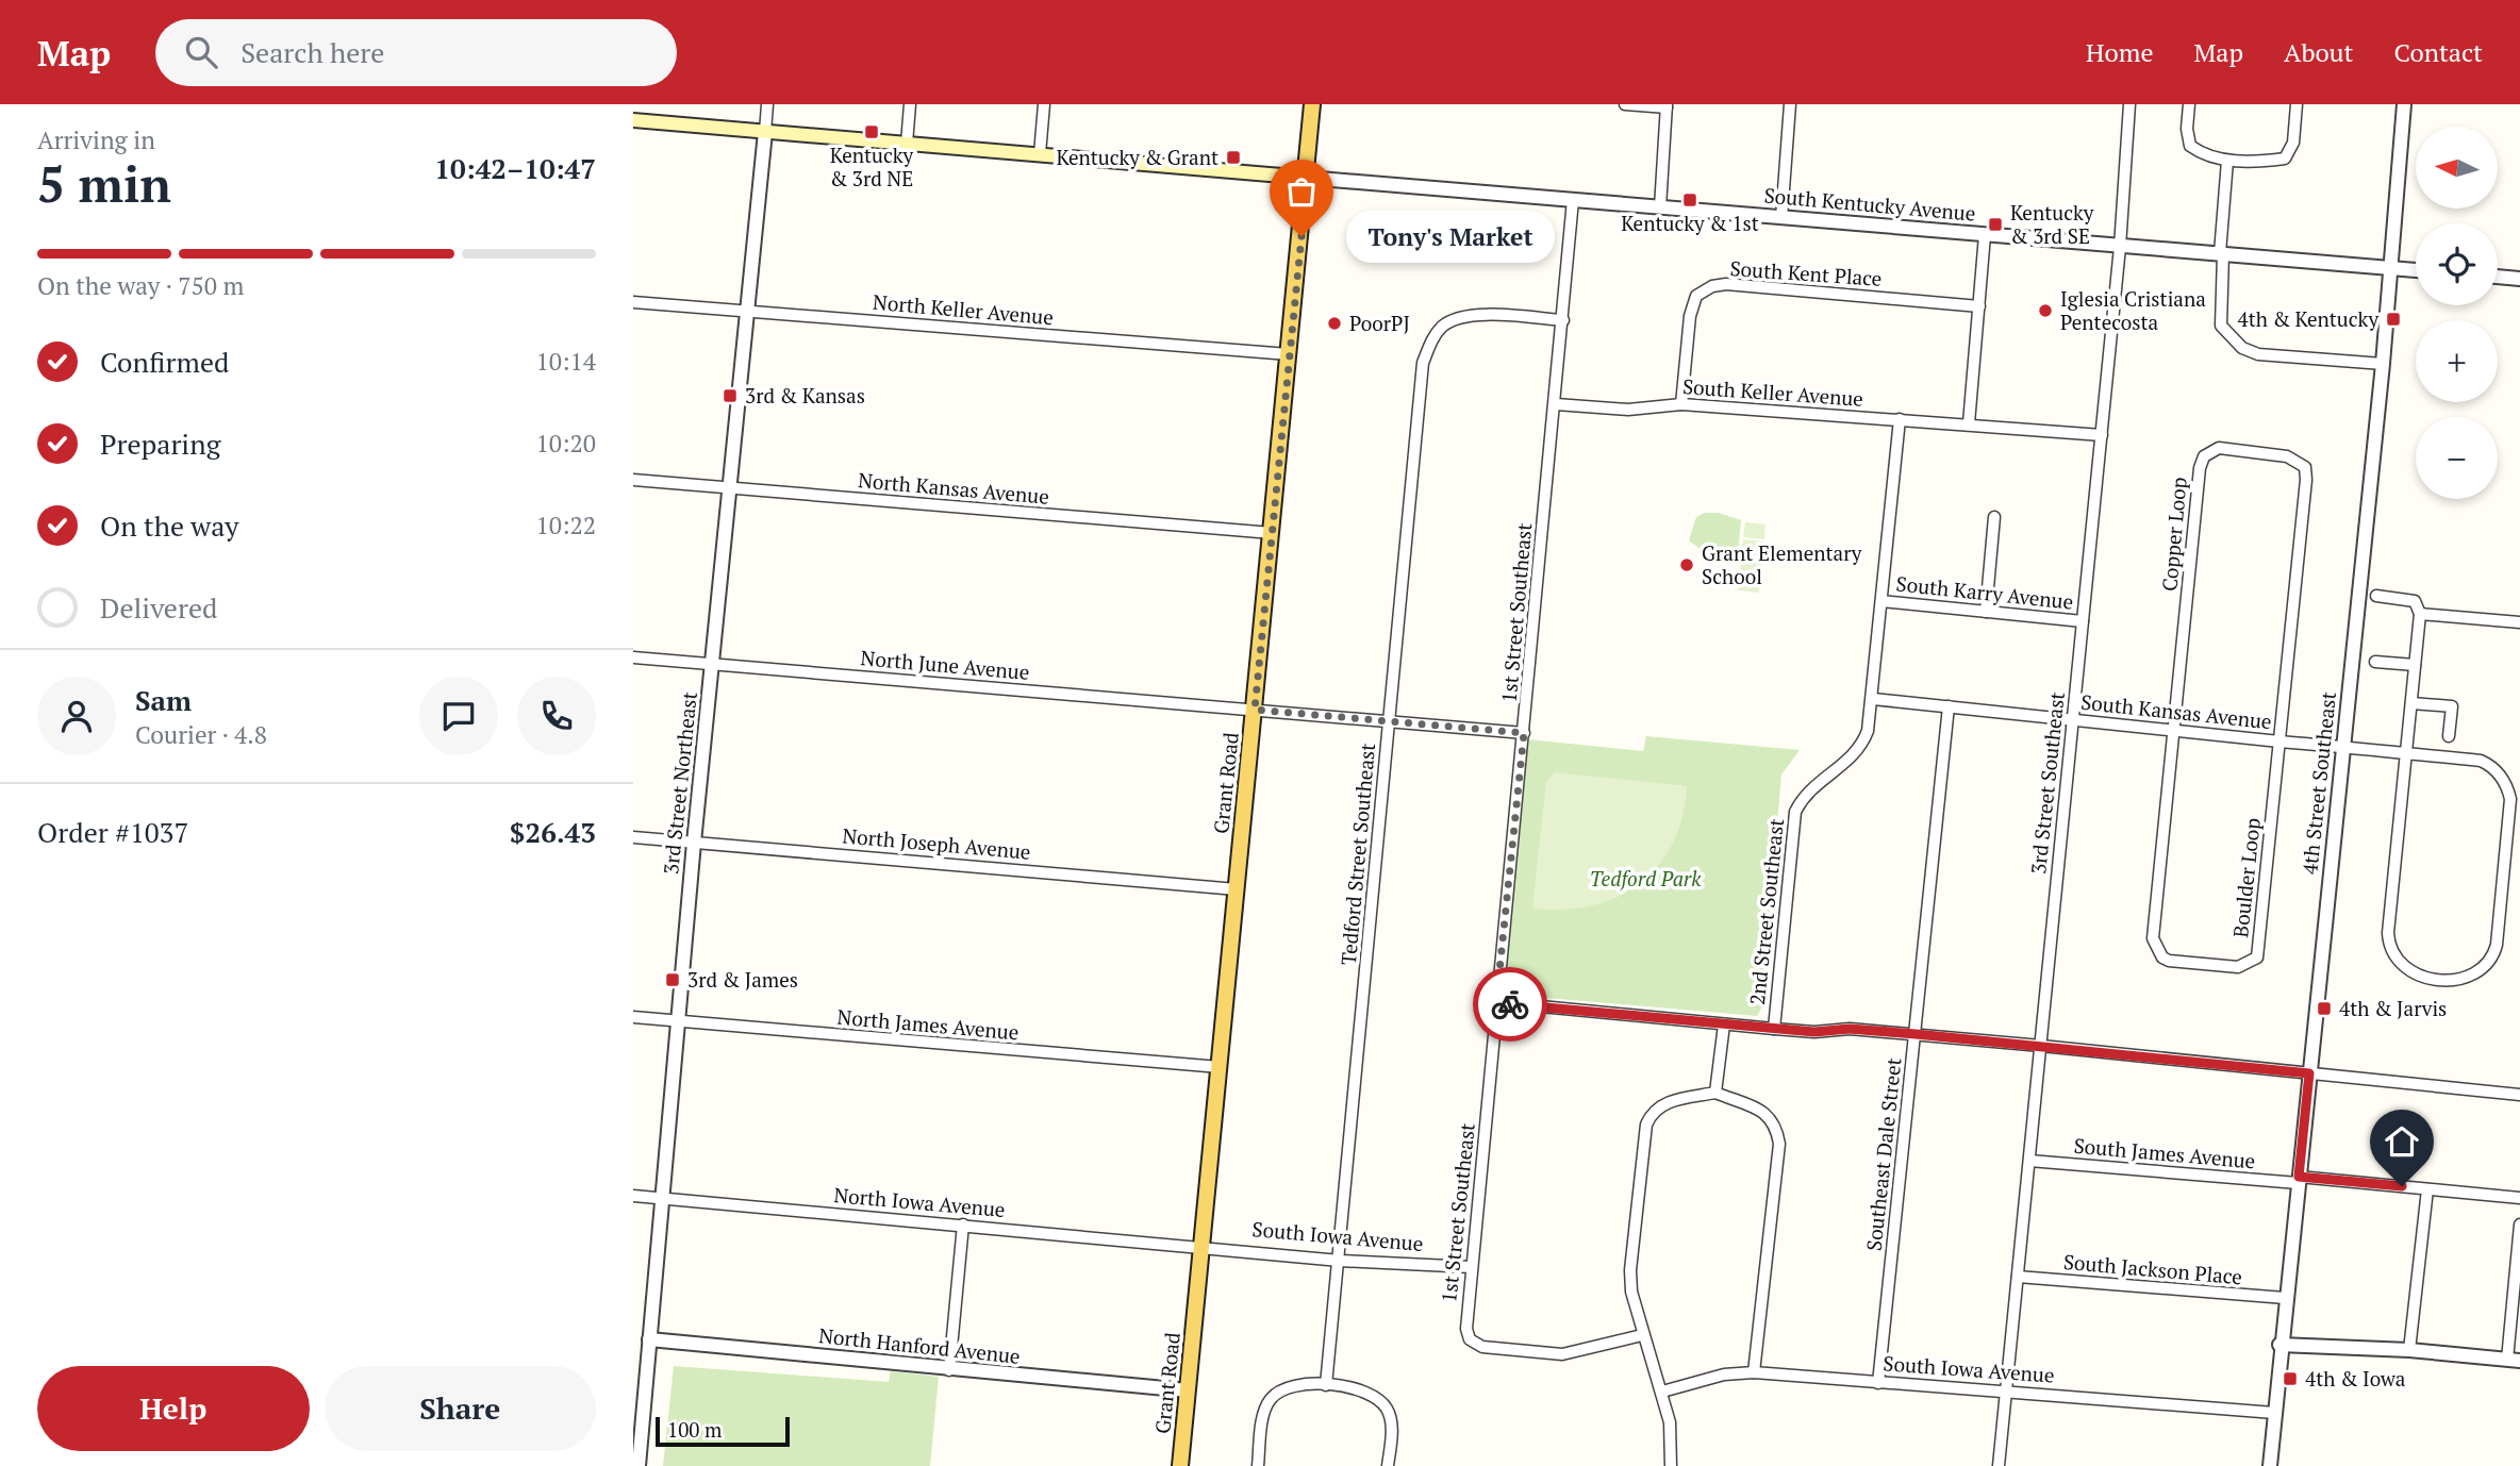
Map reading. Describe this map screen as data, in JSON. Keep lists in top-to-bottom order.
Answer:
{
  "streets": {
    "main road": ["Grant Road"],
    "street": [
      "South Kentucky Avenue",
      "South Kent Place",
      "North Keller Avenue",
      "South Keller Avenue",
      "North Kansas Avenue",
      "Copper Loop",
      "South Karry Avenue",
      "1st Street Southeast",
      "North June Avenue",
      "South Kansas Avenue",
      "3rd Street Northeast",
      "3rd Street Southeast",
      "4th Street Southeast",
      "North Joseph Avenue",
      "Tedford Street Southeast",
      "Boulder Loop",
      "2nd Street Southeast",
      "North James Avenue",
      "South James Avenue",
      "Southeast Dale Street",
      "North Iowa Avenue",
      "South Iowa Avenue",
      "South Jackson Place",
      "North Hanford Avenue"
    ]
  },
  "crossings": [
    ["South Kentucky Avenue", "1st Street Southeast"],
    ["South Kentucky Avenue", "Grant Road"],
    ["South Kentucky Avenue", "3rd Street Southeast"],
    ["South Kentucky Avenue", "4th Street Southeast"],
    ["South Kent Place", "South Keller Avenue"],
    ["North Keller Avenue", "3rd Street Northeast"],
    ["North Keller Avenue", "Grant Road"],
    ["South Keller Avenue", "1st Street Southeast"],
    ["South Keller Avenue", "2nd Street Southeast"],
    ["North Kansas Avenue", "3rd Street Northeast"],
    ["North Kansas Avenue", "Grant Road"],
    ["Copper Loop", "South Kansas Avenue"],
    ["Copper Loop", "Boulder Loop"],
    ["South Karry Avenue", "3rd Street Southeast"],
    ["South Karry Avenue", "2nd Street Southeast"],
    ["1st Street Southeast", "North June Avenue"],
    ["1st Street Southeast", "Tedford Street Southeast"],
    ["1st Street Southeast", "South Iowa Avenue"],
    ["North June Avenue", "3rd Street Northeast"],
    ["North June Avenue", "Grant Road"],
    ["North June Avenue", "Tedford Street Southeast"],
    ["South Kansas Avenue", "3rd Street Southeast"],
    ["South Kansas Avenue", "4th Street Southeast"],
    ["South Kansas Avenue", "Boulder Loop"],
    ["South Kansas Avenue", "2nd Street Southeast"],
    ["South Kansas Avenue", "Southeast Dale Street"],
    ["3rd Street Northeast", "North Joseph Avenue"],
    ["3rd Street Northeast", "North James Avenue"],
    ["3rd Street Northeast", "North Iowa Avenue"],
    ["3rd Street Northeast", "North Hanford Avenue"],
    ["Grant Road", "North Joseph Avenue"],
    ["Grant Road", "North James Avenue"],
    ["Grant Road", "North Iowa Avenue"],
    ["Grant Road", "South Iowa Avenue"],
    ["Grant Road", "North Hanford Avenue"],
    ["3rd Street Southeast", "South James Avenue"],
    ["3rd Street Southeast", "South Iowa Avenue"],
    ["3rd Street Southeast", "South Jackson Place"],
    ["4th Street Southeast", "South James Avenue"],
    ["4th Street Southeast", "South Iowa Avenue"],
    ["4th Street Southeast", "South Jackson Place"],
    ["Tedford Street Southeast", "South Iowa Avenue"],
    ["Southeast Dale Street", "South Iowa Avenue"],
    ["North Iowa Avenue", "South Iowa Avenue"]
  ],
  "parks": ["Tedford Park"],
  "places": {
    "transit": [
      "Kentucky & 3rd NE",
      "Kentucky & Grant",
      "Kentucky & 1st",
      "Kentucky & 3rd SE",
      "4th & Kentucky",
      "3rd & Kansas",
      "3rd & James",
      "4th & Jarvis",
      "4th & Iowa"
    ],
    "other": [
      "Tony's Market",
      "Iglesia Cristiana Pentecosta",
      "PoorPJ",
      "Grant Elementary School"
    ]
  },
  "scale_bar": "100 m",
  "north": "left",
  "page": {
    "header": "Map",
    "search": "Search here",
    "nav": [
      "Home",
      "Map",
      "About",
      "Contact"
    ],
    "heading": ["5 min", "Arriving in", "10:42–10:47"],
    "panel": [
      "Sam",
      "Courier · 4.8",
      "Order #1037",
      "$26.43"
    ],
    "map_buttons": ["+", "−"],
    "bubble": "Tony's Market",
    "bar": "On the way · 750 m",
    "list": [
      ["Confirmed", "10:14"],
      ["Preparing", "10:20"],
      ["On the way", "10:22"],
      "Delivered"
    ],
    "buttons": ["Help", "Share"],
    "scale": "100 m"
  }
}
